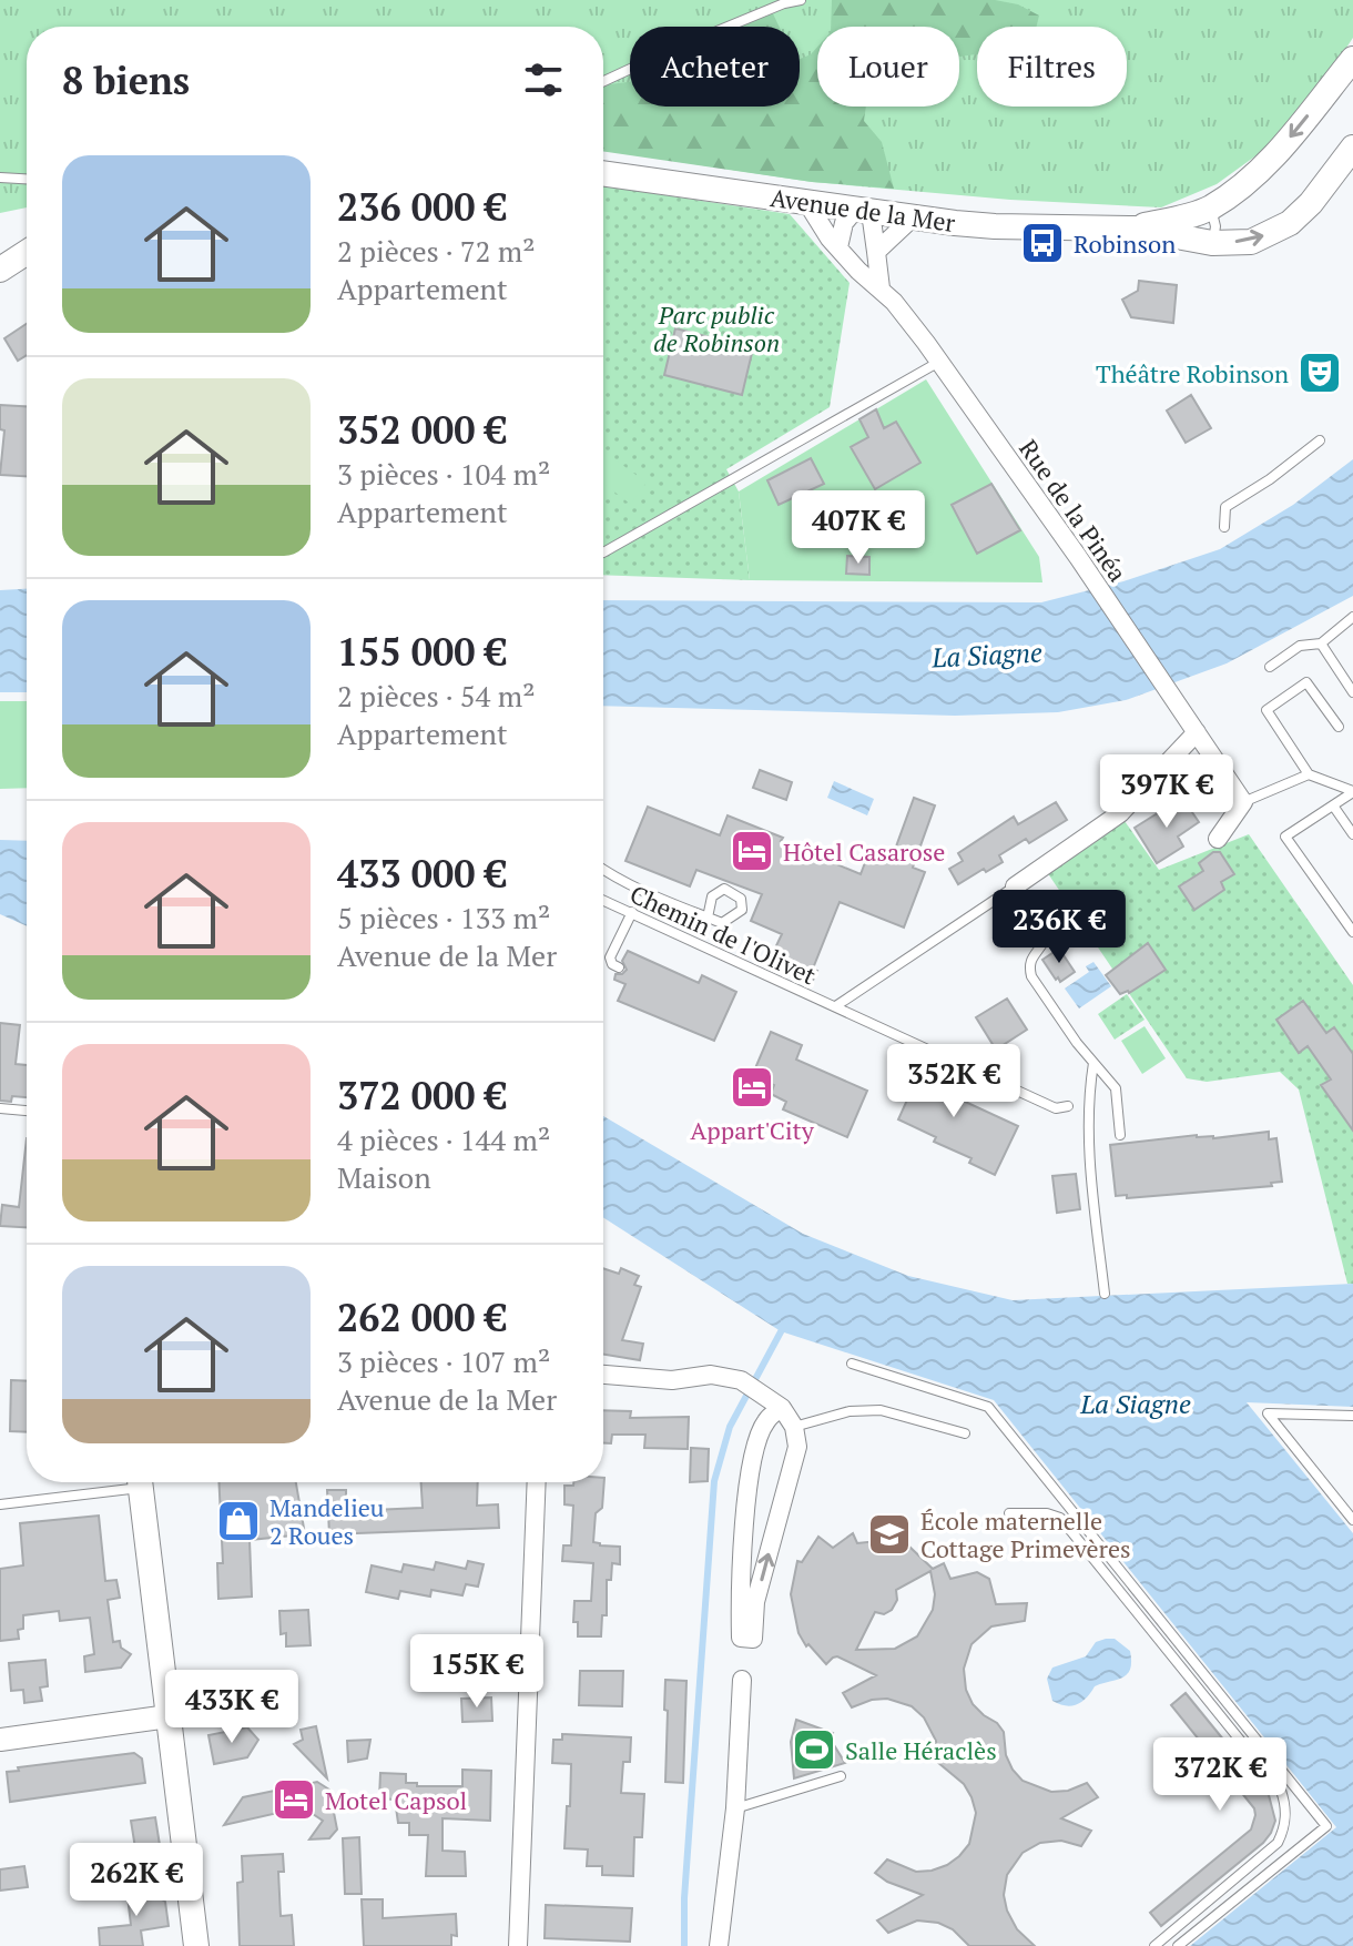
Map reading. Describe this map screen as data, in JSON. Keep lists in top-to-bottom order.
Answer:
{
  "streets": {
    "main road": ["Avenue de la Mer"],
    "street": ["Rue de la Pinéa"],
    "lane": ["Chemin de l'Olivet"]
  },
  "crossings": [
    ["Avenue de la Mer", "Rue de la Pinéa"]
  ],
  "water": ["La Siagne"],
  "parks": ["Parc public de Robinson"],
  "places": {
    "bus stop": ["Robinson"],
    "theatre": ["Théâtre Robinson"],
    "hotel": ["Hôtel Casarose", "Appart'City", "Motel Capsol"],
    "shop": ["Mandelieu 2 Roues"],
    "school or university": ["École maternelle Cottage Primevères"],
    "sports": ["Salle Héraclès"]
  },
  "page": {
    "chip": ["Acheter", "Louer", "Filtres"],
    "heading": "8 biens",
    "list": [
      {
        "name": "236 000 €",
        "note": "2 pièces · 72 m² · Appartement"
      },
      {
        "name": "352 000 €",
        "note": "3 pièces · 104 m² · Appartement"
      },
      {
        "name": "155 000 €",
        "note": "2 pièces · 54 m² · Appartement"
      },
      {
        "name": "433 000 €",
        "note": "5 pièces · 133 m² · Avenue de la Mer"
      },
      {
        "name": "372 000 €",
        "note": "4 pièces · 144 m² · Maison"
      },
      {
        "name": "262 000 €",
        "note": "3 pièces · 107 m² · Avenue de la Mer"
      }
    ],
    "price": [
      "407K €",
      "397K €",
      "236K €",
      "352K €",
      "155K €",
      "433K €",
      "372K €",
      "262K €"
    ]
  }
}
